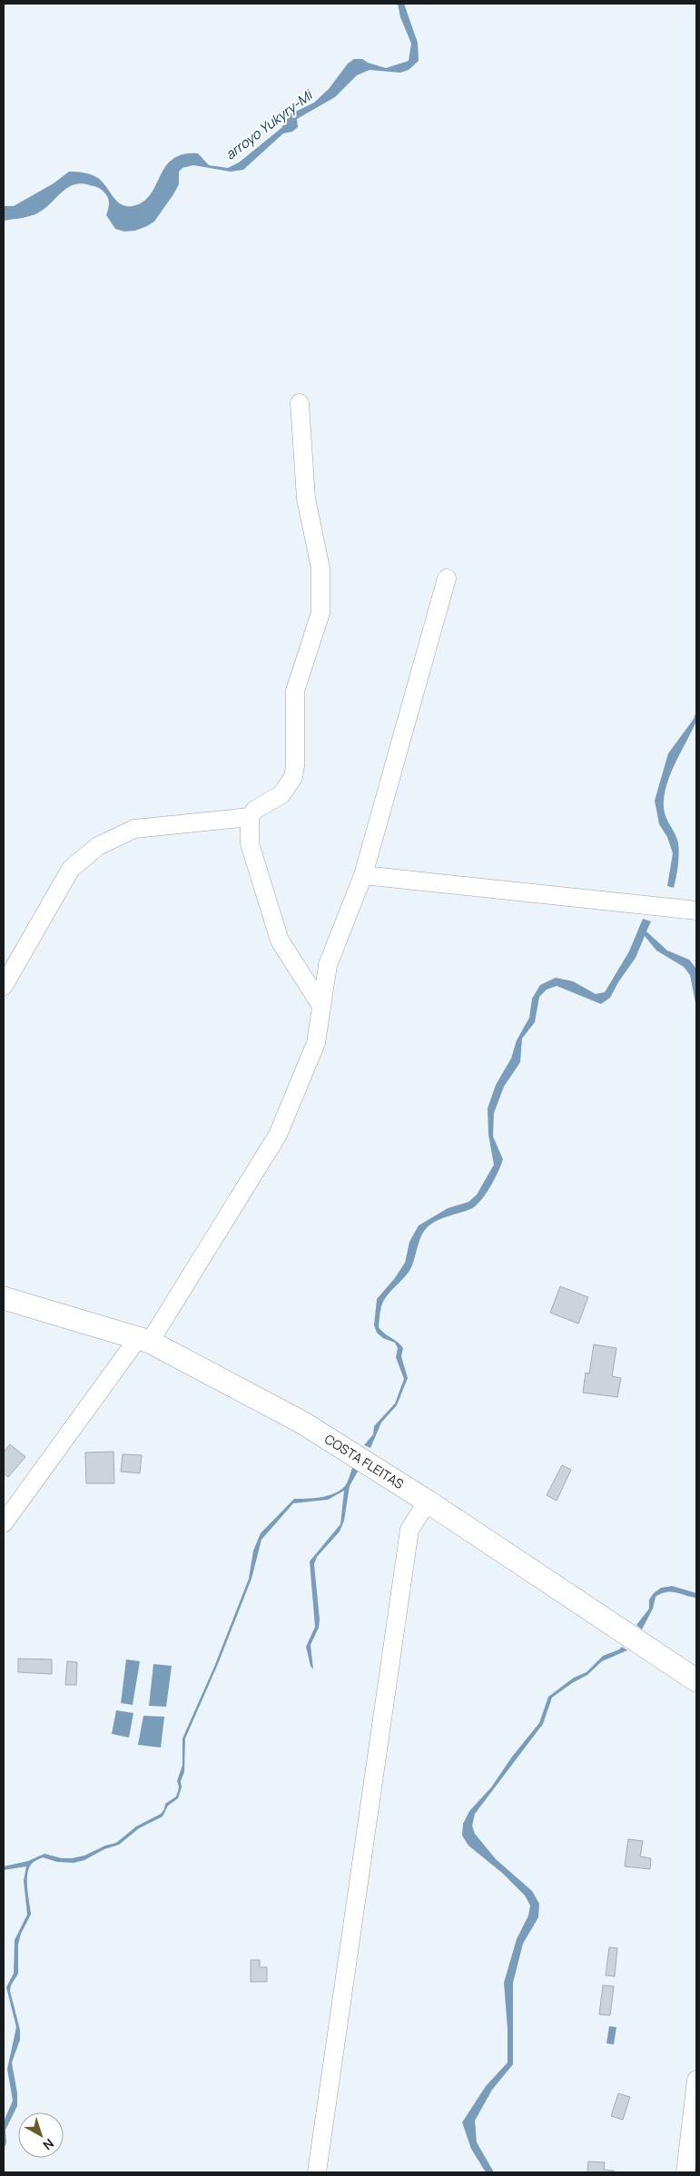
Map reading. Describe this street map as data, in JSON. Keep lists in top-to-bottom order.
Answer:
{
  "streets": {
    "main road": ["COSTA FLEITAS"]
  },
  "water": ["arroyo Yukyry-Mi"],
  "north": "bottom right"
}
